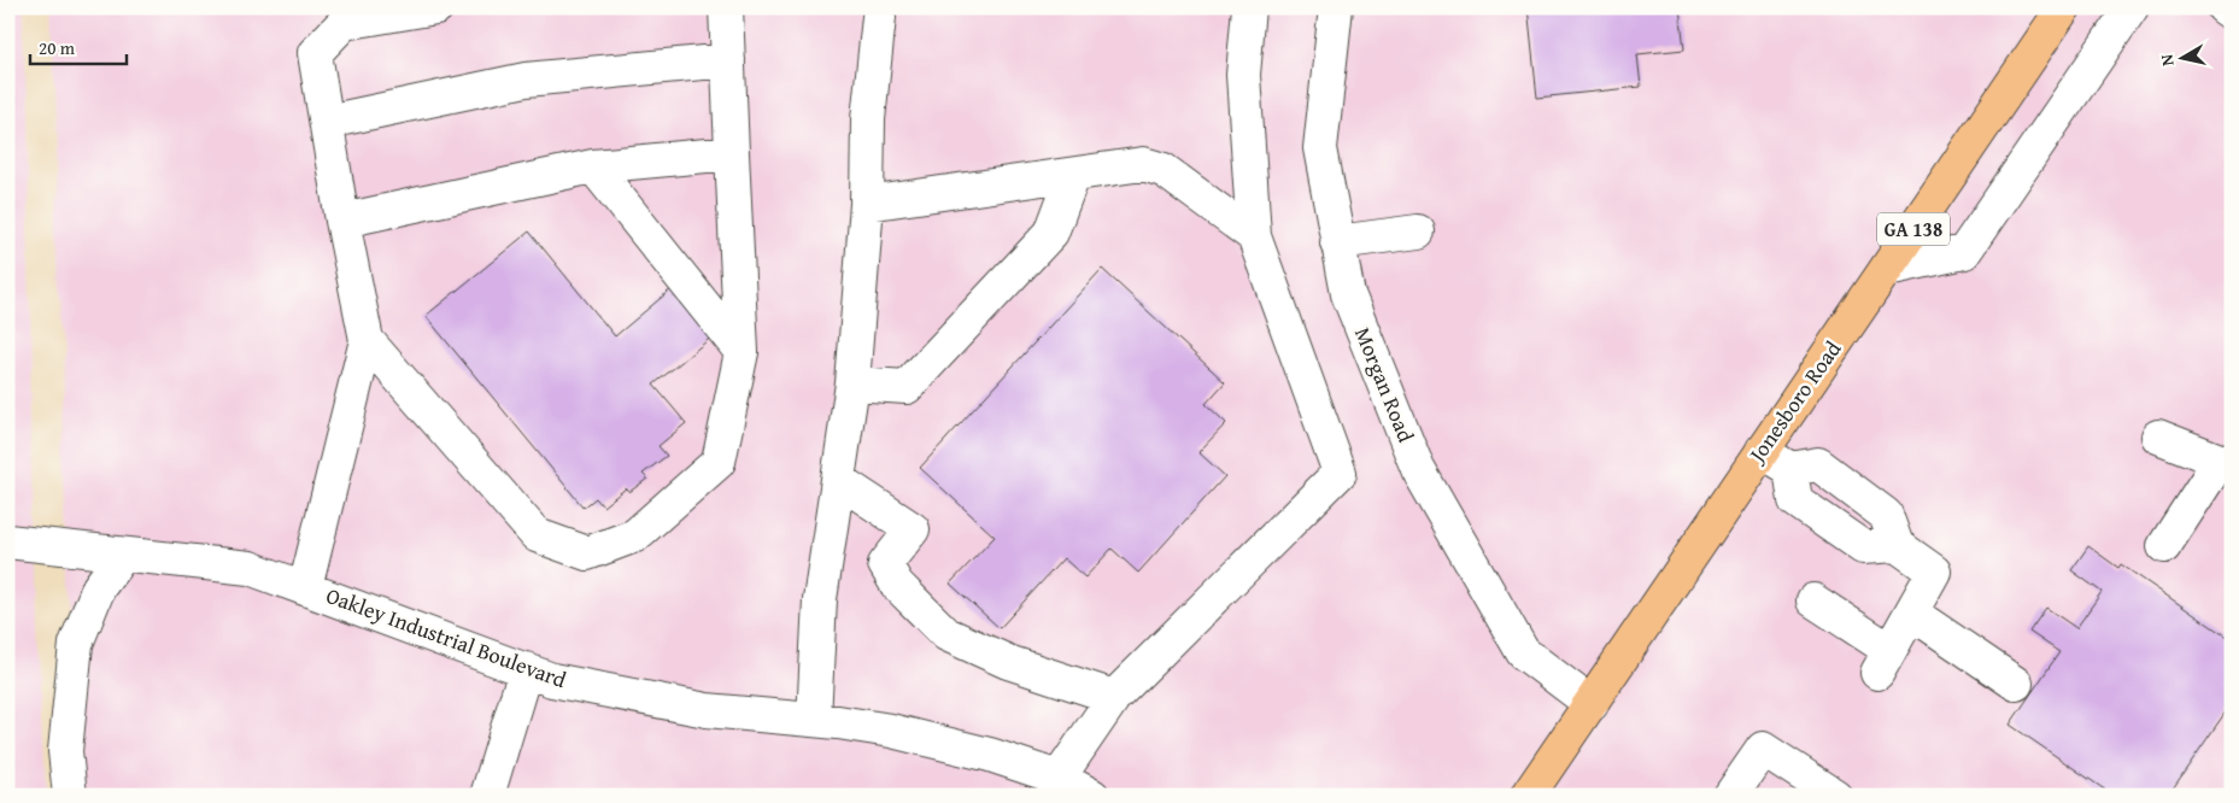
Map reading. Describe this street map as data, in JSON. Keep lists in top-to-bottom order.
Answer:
{
  "streets": {
    "highway": ["GA 138", "Jonesboro Road"],
    "street": ["Morgan Road", "Oakley Industrial Boulevard"]
  },
  "crossings": [
    ["Morgan Road", "Jonesboro Road"]
  ],
  "scale_bar": "20 m",
  "north": "left"
}
